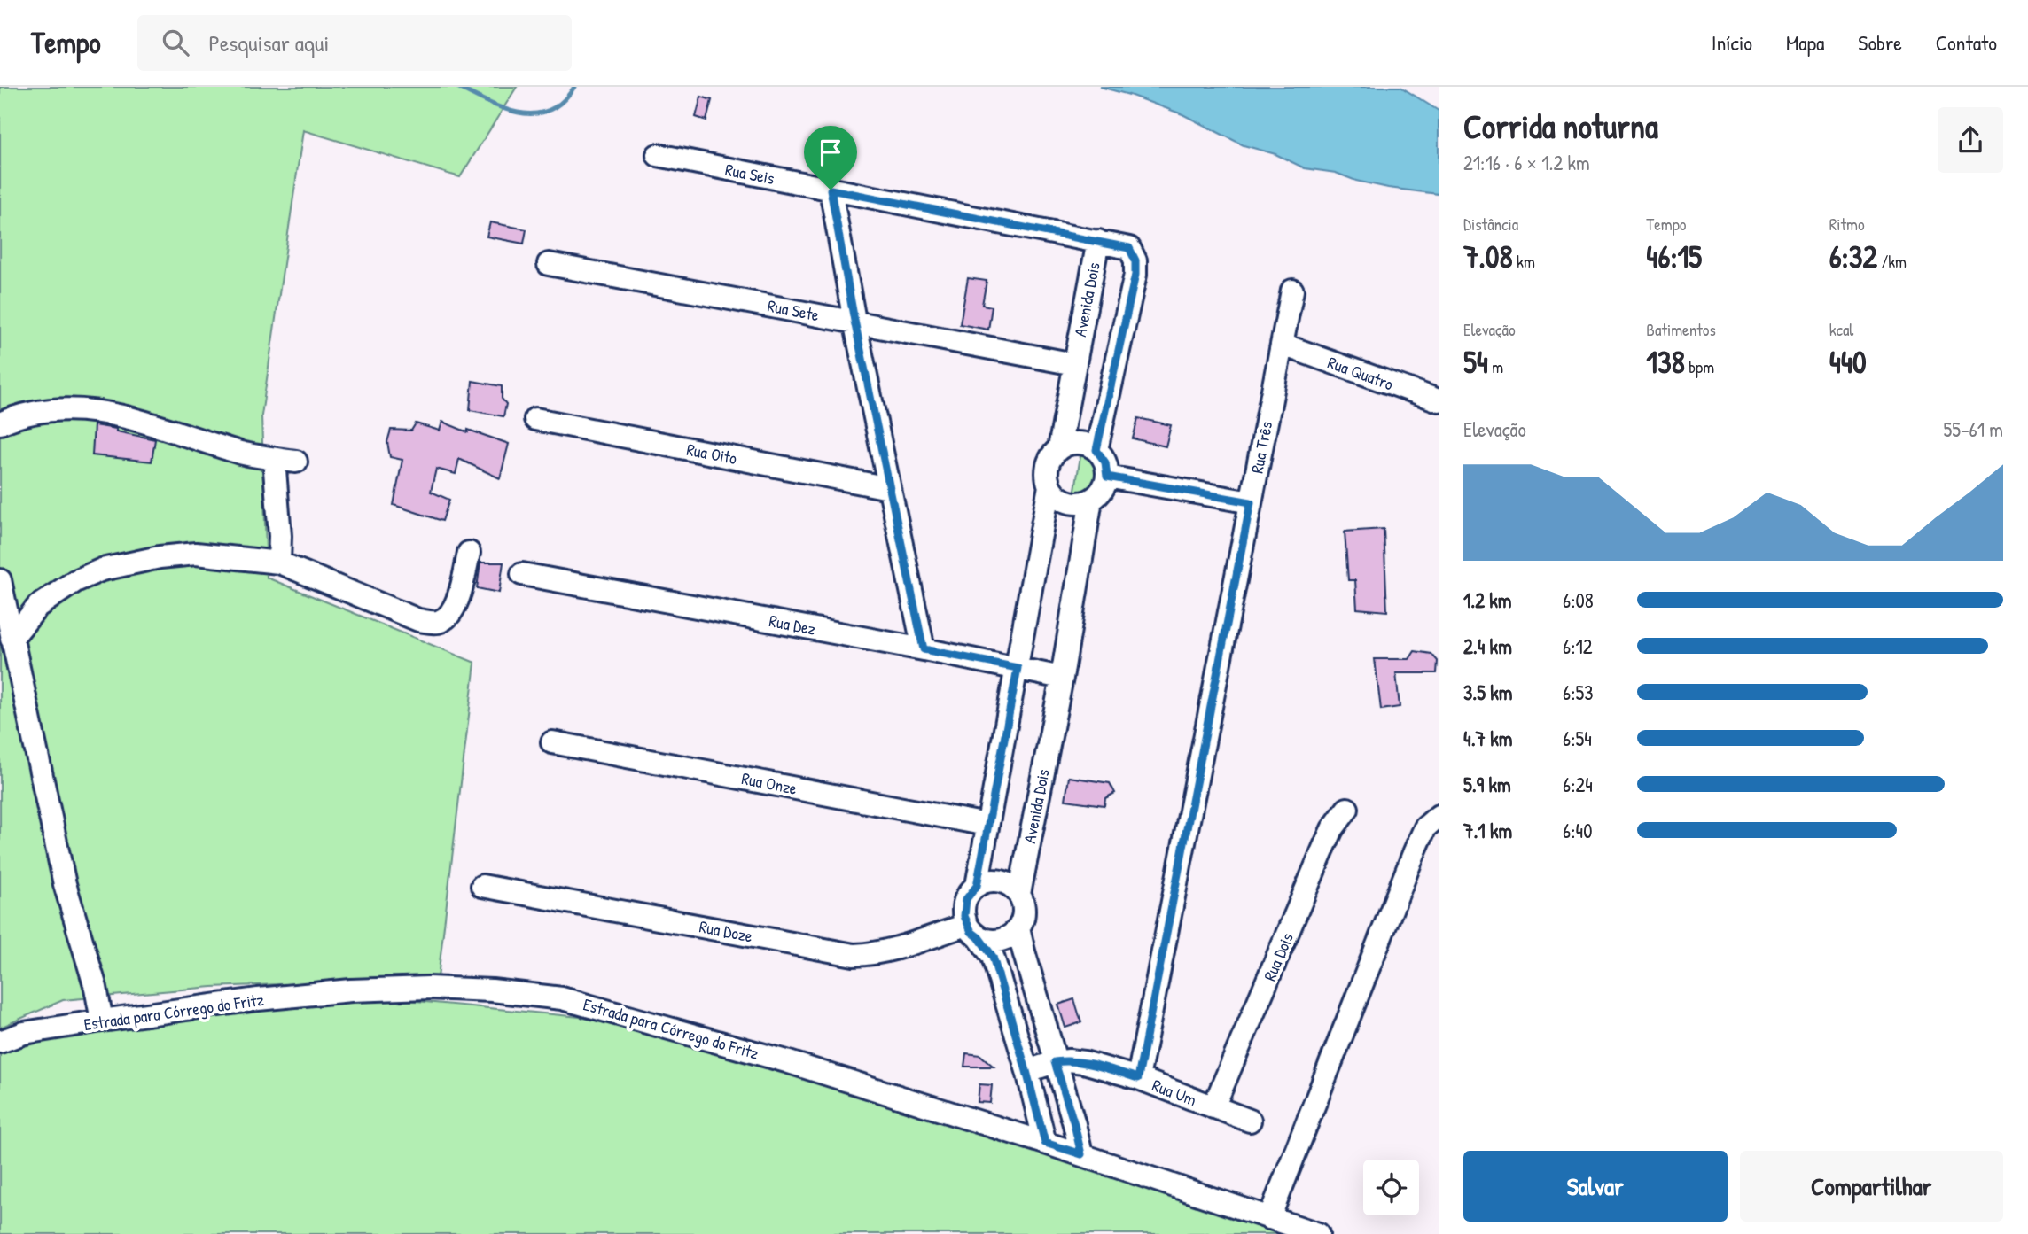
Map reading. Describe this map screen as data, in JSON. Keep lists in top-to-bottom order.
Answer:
{
  "streets": {
    "street": [
      "Rua Seis",
      "Avenida Dois",
      "Rua Sete",
      "Rua Quatro",
      "Rua Três",
      "Rua Oito",
      "Rua Dez",
      "Rua Onze",
      "Rua Doze",
      "Rua Dois",
      "Estrada para Córrego do Fritz",
      "Rua Um"
    ]
  },
  "crossings": [
    ["Rua Seis", "Avenida Dois"],
    ["Avenida Dois", "Rua Sete"],
    ["Avenida Dois", "Rua Dez"],
    ["Avenida Dois", "Rua Onze"],
    ["Avenida Dois", "Rua Doze"],
    ["Avenida Dois", "Estrada para Córrego do Fritz"],
    ["Avenida Dois", "Rua Um"],
    ["Rua Quatro", "Rua Três"],
    ["Rua Três", "Rua Um"],
    ["Rua Dois", "Rua Um"]
  ],
  "page": {
    "header": "Tempo",
    "search": "Pesquisar aqui",
    "nav": [
      "Início",
      "Mapa",
      "Sobre",
      "Contato"
    ],
    "heading": ["Corrida noturna", "21:16 · 6 × 1.2 km"],
    "stats": [
      ["Distância", "7.08 km"],
      ["Tempo", "46:15"],
      ["Ritmo", "6:32 /km"],
      ["Elevação", "54 m"],
      ["Batimentos", "138 bpm"],
      ["kcal", "440"]
    ],
    "chart": ["Elevação", "55–61 m"],
    "list": [
      {
        "name": "1.2 km",
        "note": "6:08"
      },
      {
        "name": "2.4 km",
        "note": "6:12"
      },
      {
        "name": "3.5 km",
        "note": "6:53"
      },
      {
        "name": "4.7 km",
        "note": "6:54"
      },
      {
        "name": "5.9 km",
        "note": "6:24"
      },
      {
        "name": "7.1 km",
        "note": "6:40"
      }
    ],
    "buttons": ["Salvar", "Compartilhar"]
  }
}
